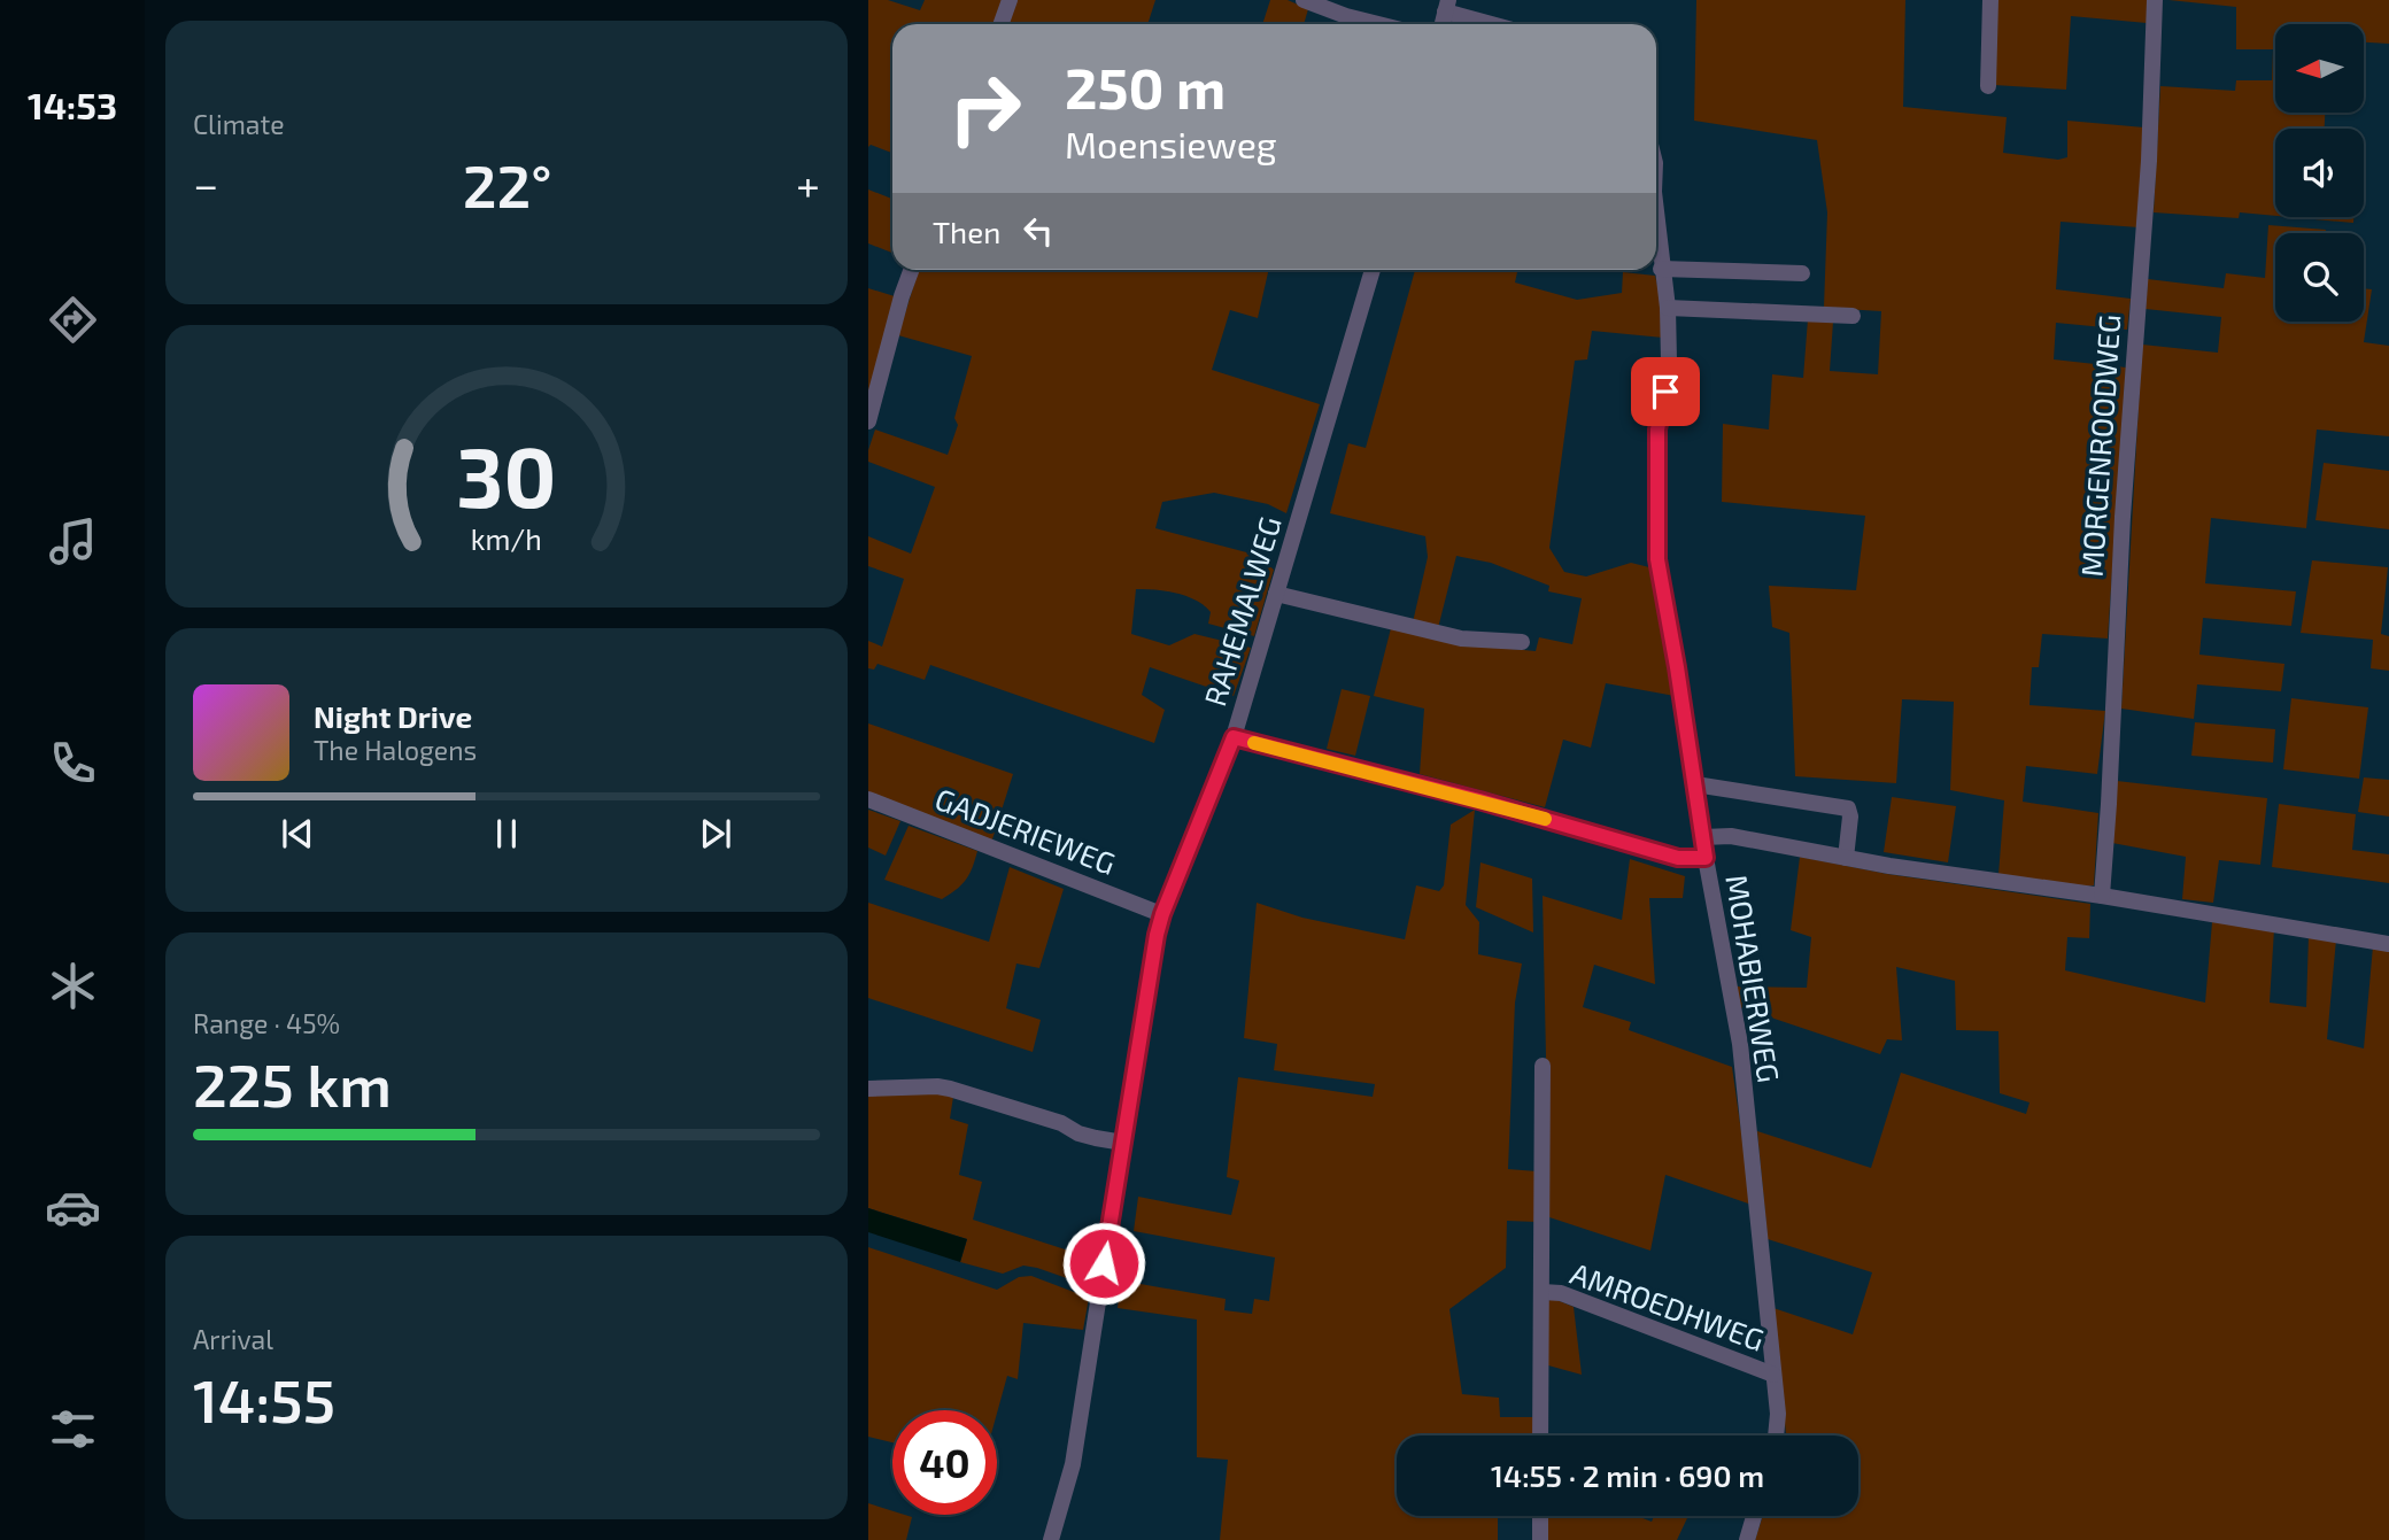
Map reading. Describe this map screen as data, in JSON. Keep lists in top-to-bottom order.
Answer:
{
  "streets": {
    "street": [
      "MORGENROODWEG",
      "RAHEMALWEG",
      "GADJERIEWEG",
      "MOHABIERWEG",
      "AMROEDHWEG"
    ]
  },
  "crossings": [
    ["RAHEMALWEG", "GADJERIEWEG"],
    ["MOHABIERWEG", "AMROEDHWEG"]
  ],
  "north": "left",
  "page": {
    "tabs": "14:53",
    "tile": [
      "Climate",
      ["Range · 45%", "225 km"],
      ["Arrival", "14:55"]
    ],
    "turn": ["250 m", "Moensieweg"],
    "heat": ["−", "22°", "+"],
    "then": "Then",
    "song": ["Night Drive", "The Halogens"],
    "limit": "40",
    "trip": "14:55 · 2 min · 690 m",
    "gauge": ["30", "km/h"]
  }
}
